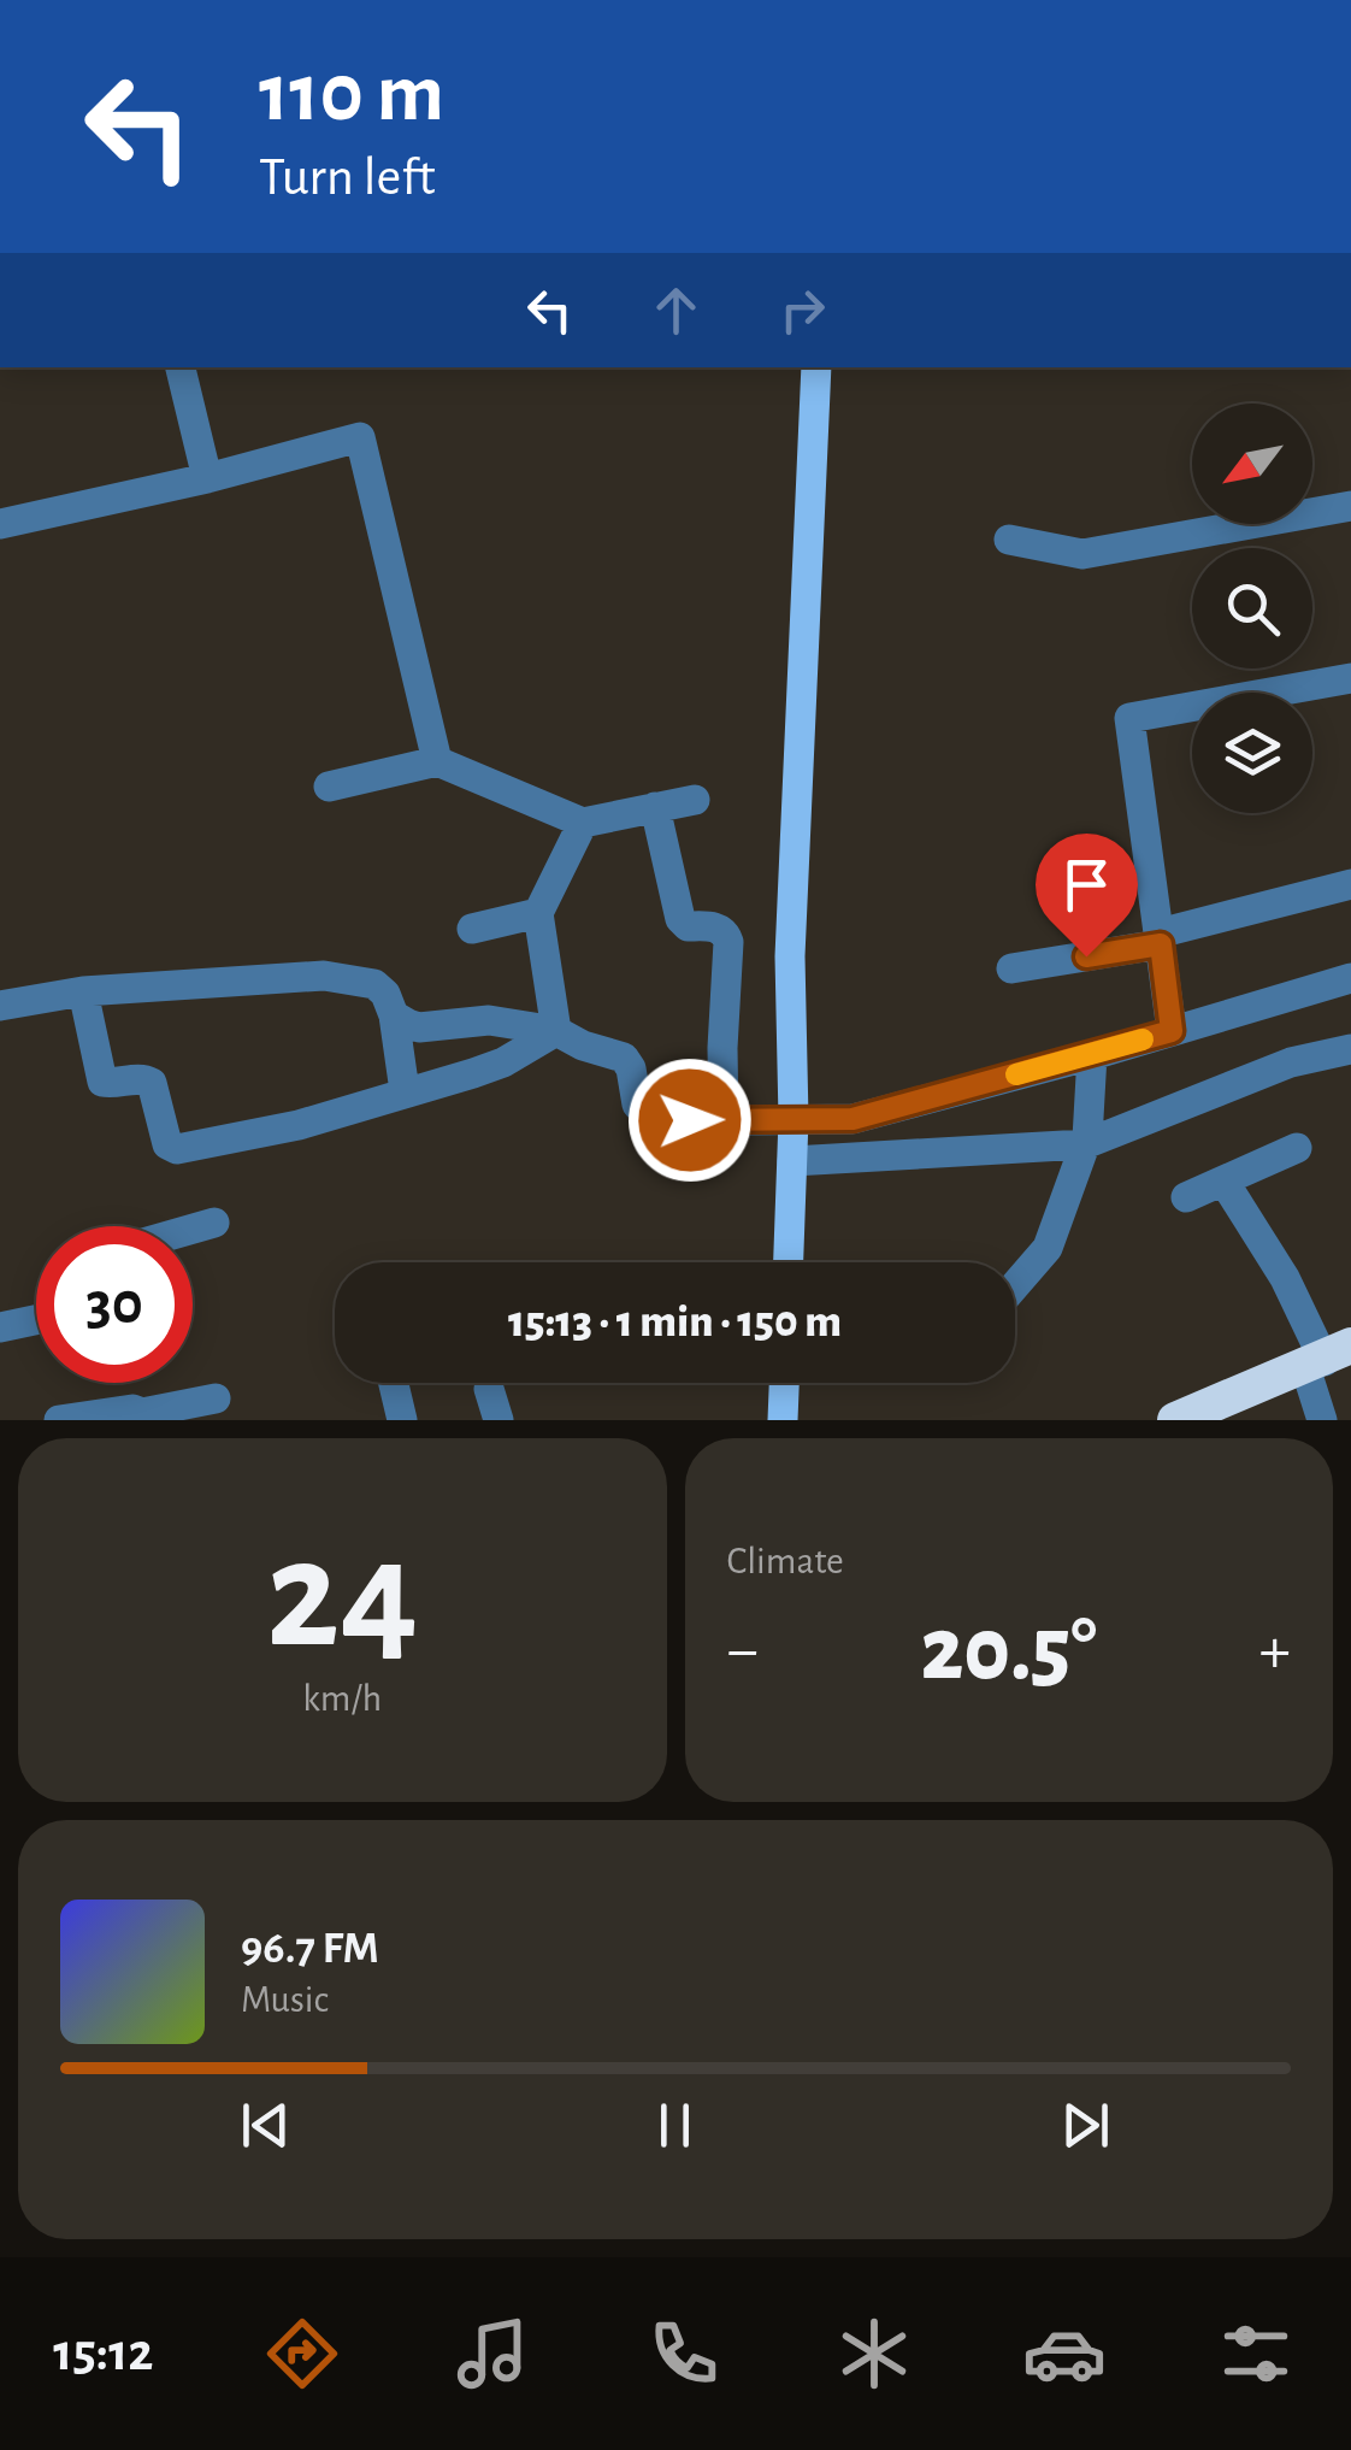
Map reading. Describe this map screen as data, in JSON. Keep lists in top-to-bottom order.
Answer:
{
  "north": "bottom left",
  "page": {
    "turn": ["110 m", "Turn left"],
    "limit": "30",
    "trip": "15:13 · 1 min · 150 m",
    "tile": [
      ["24", "km/h"],
      "Climate"
    ],
    "heat": ["−", "20.5°", "+"],
    "song": ["96.7 FM", "Music"],
    "tabs": "15:12"
  }
}
